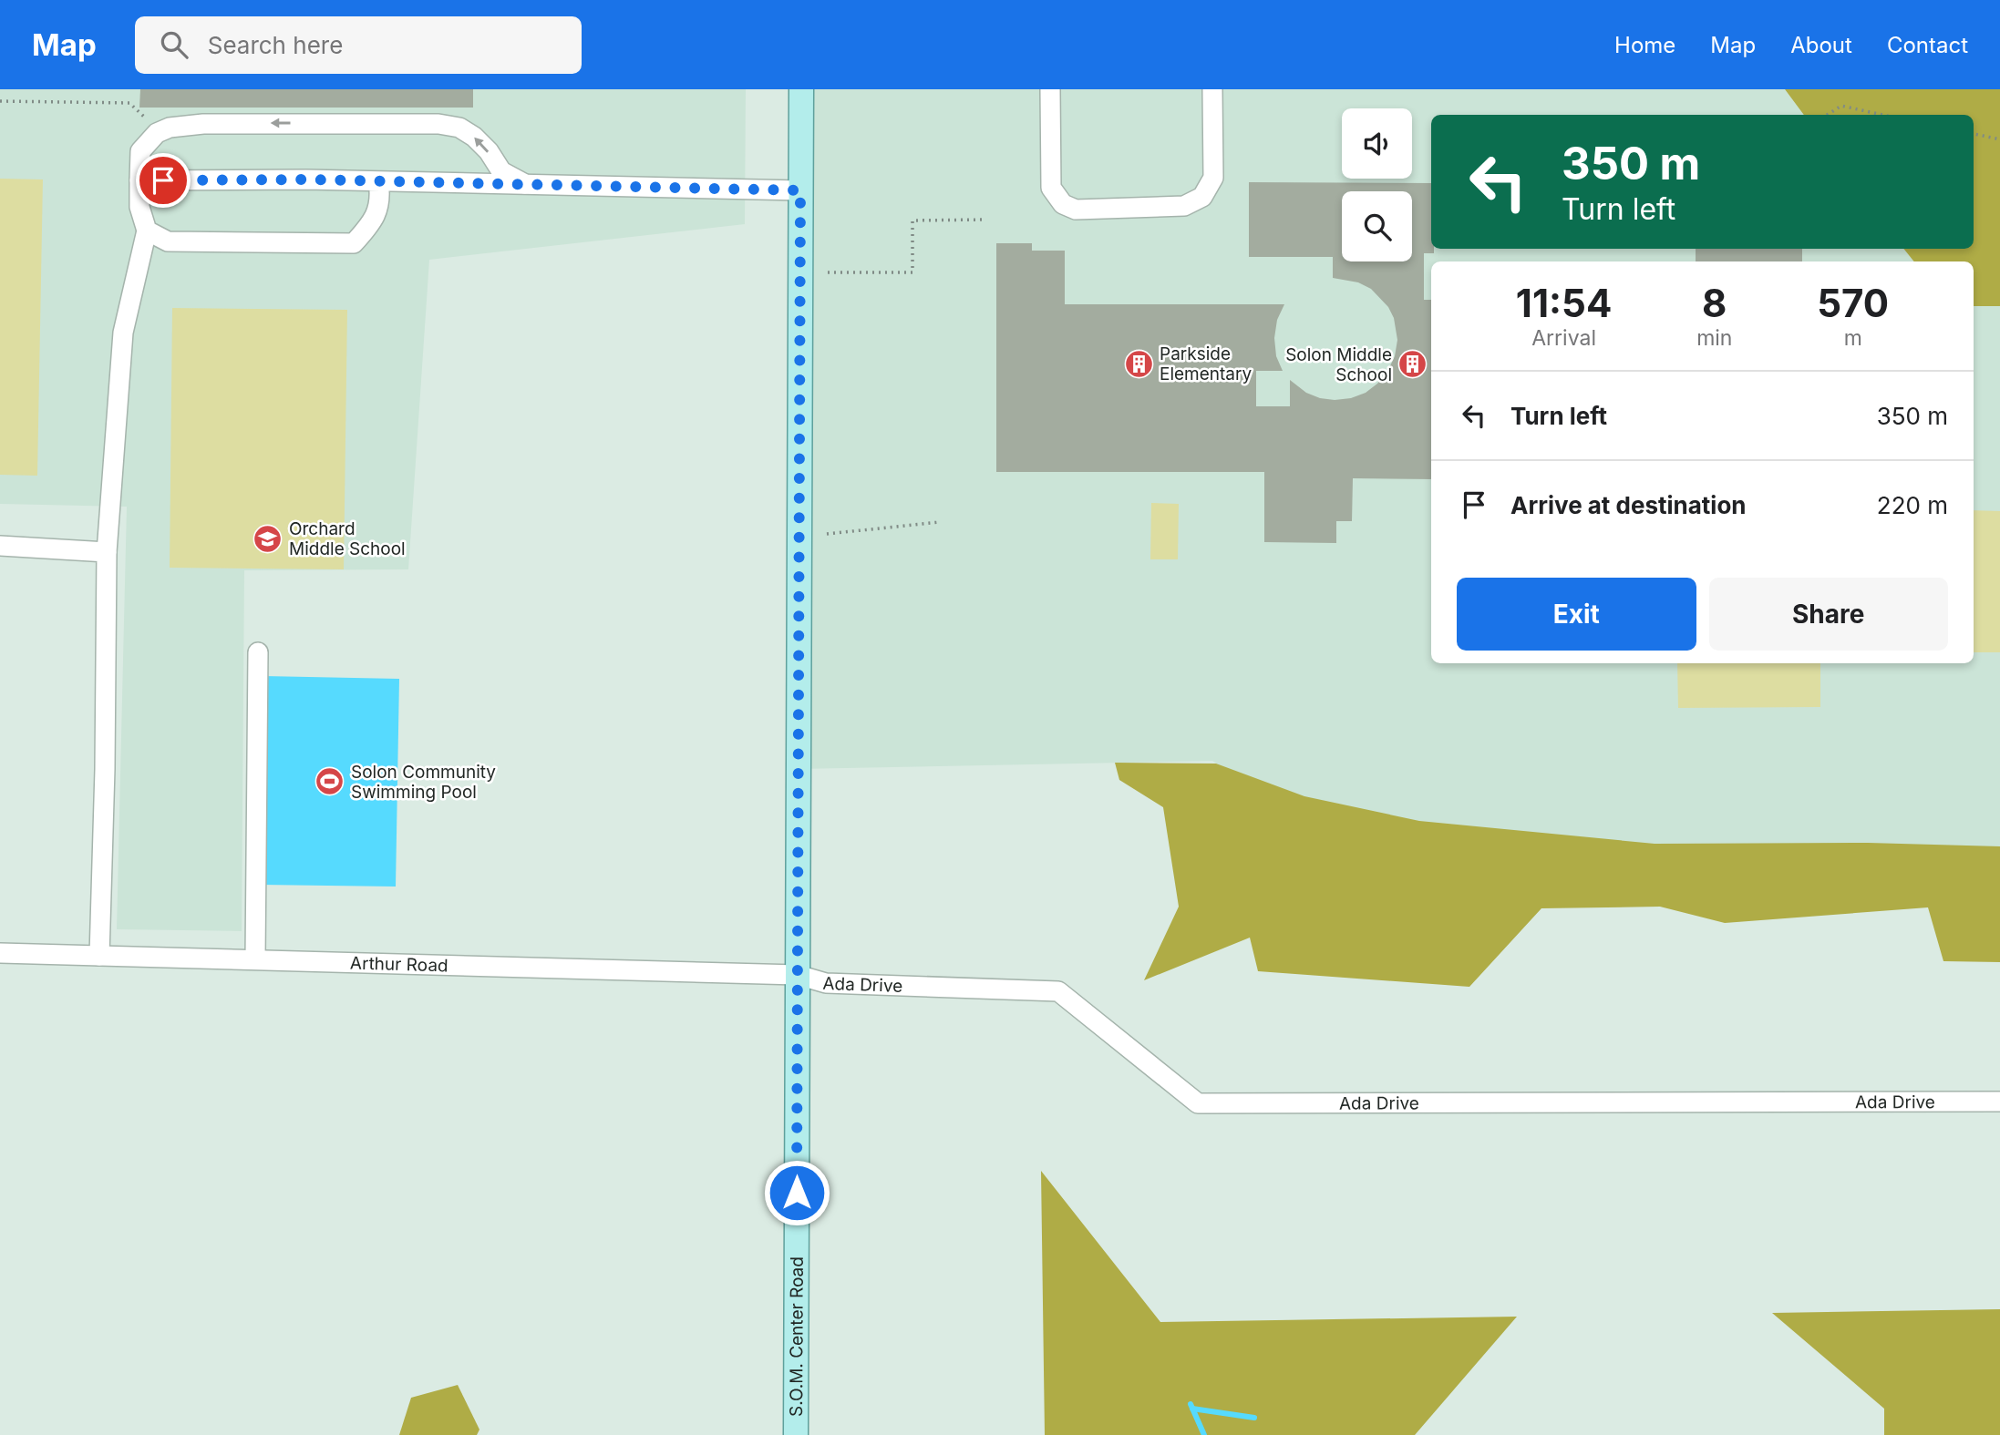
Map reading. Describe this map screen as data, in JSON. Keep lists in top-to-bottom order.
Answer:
{
  "streets": {
    "main road": ["S.O.M. Center Road"],
    "street": ["Arthur Road", "Ada Drive"]
  },
  "crossings": [
    ["Arthur Road", "Ada Drive"],
    ["Arthur Road", "S.O.M. Center Road"],
    ["Ada Drive", "S.O.M. Center Road"]
  ],
  "places": {
    "building": ["Parkside Elementary", "Solon Middle School"],
    "school or university": ["Orchard Middle School"],
    "sports": ["Solon Community Swimming Pool"]
  },
  "page": {
    "header": "Map",
    "search": "Search here",
    "nav": [
      "Home",
      "Map",
      "About",
      "Contact"
    ],
    "turn": ["350 m", "Turn left"],
    "eta": [
      "11:54",
      "Arrival",
      "8",
      "min",
      "570",
      "m"
    ],
    "list": [
      {
        "name": "Turn left",
        "value": "350 m"
      },
      {
        "name": "Arrive at destination",
        "value": "220 m"
      }
    ],
    "buttons": ["Exit", "Share"]
  }
}
